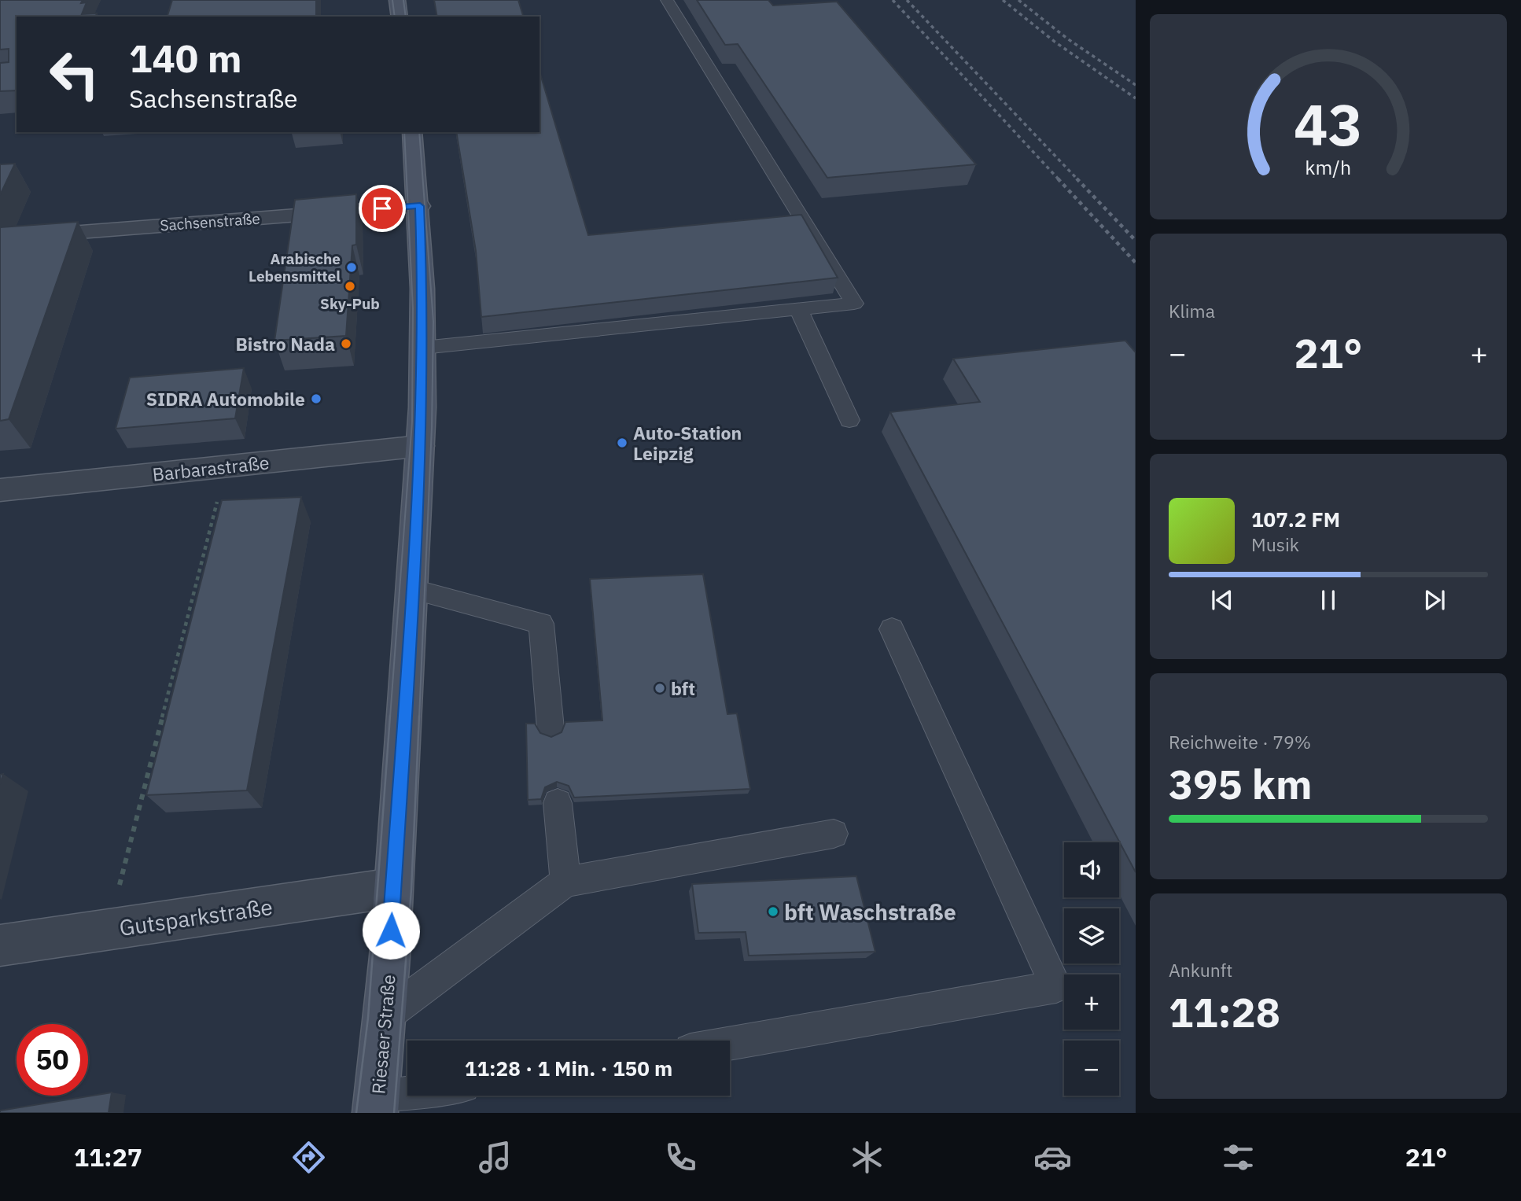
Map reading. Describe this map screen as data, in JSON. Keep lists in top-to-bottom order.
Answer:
{
  "streets": {
    "main road": ["Riesaer Straße"],
    "street": ["Sachsenstraße", "Barbarastraße", "Gutsparkstraße"]
  },
  "crossings": [
    ["Sachsenstraße", "Riesaer Straße"],
    ["Barbarastraße", "Riesaer Straße"],
    ["Gutsparkstraße", "Riesaer Straße"]
  ],
  "places": [
    "Arabische Lebensmittel",
    "Sky-Pub",
    "Bistro Nada",
    "SIDRA Automobile",
    "Auto-Station Leipzig",
    "bft",
    "bft Waschstraße"
  ],
  "page": {
    "turn": ["140 m", "Sachsenstraße"],
    "tile": [
      "Klima",
      ["Reichweite · 79%", "395 km"],
      ["Ankunft", "11:28"]
    ],
    "heat": ["−", "21°", "+"],
    "song": ["107.2 FM", "Musik"],
    "map_buttons": ["+", "−"],
    "limit": "50",
    "trip": "11:28 · 1 Min. · 150 m",
    "tabs": ["11:27", "21°"],
    "gauge": ["43", "km/h"]
  }
}
